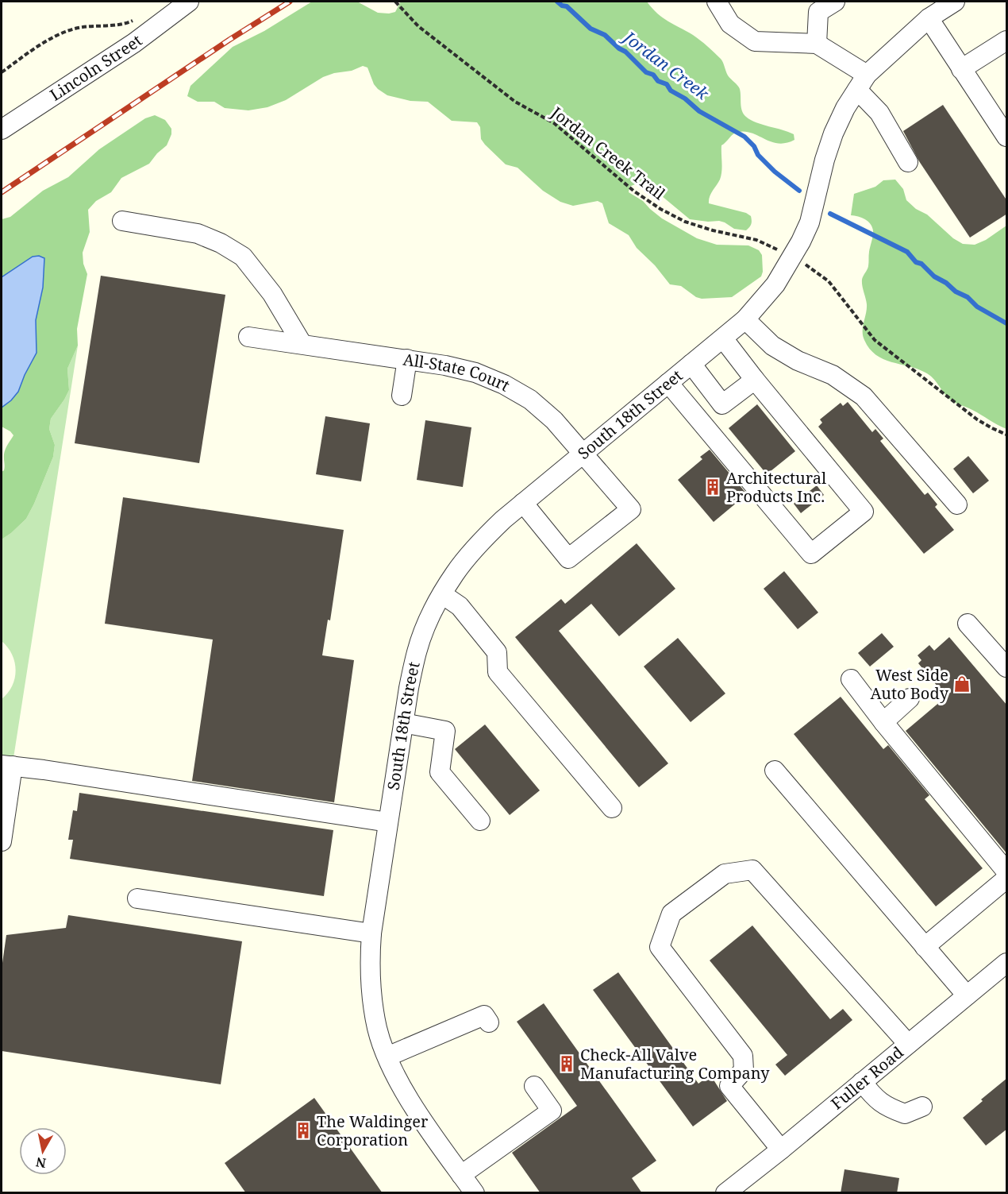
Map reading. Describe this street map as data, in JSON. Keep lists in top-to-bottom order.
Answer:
{
  "streets": {
    "street": [
      "Lincoln Street",
      "All-State Court",
      "South 18th Street",
      "Fuller Road"
    ],
    "path": ["Jordan Creek Trail"]
  },
  "crossings": [
    ["All-State Court", "South 18th Street"]
  ],
  "water": ["Jordan Creek"],
  "places": {
    "building": ["Architectural Products Inc.", "Check-All Valve Manufacturing Company", "The Waldinger Corporation"],
    "shop": ["West Side Auto Body"]
  },
  "north": "bottom"
}
